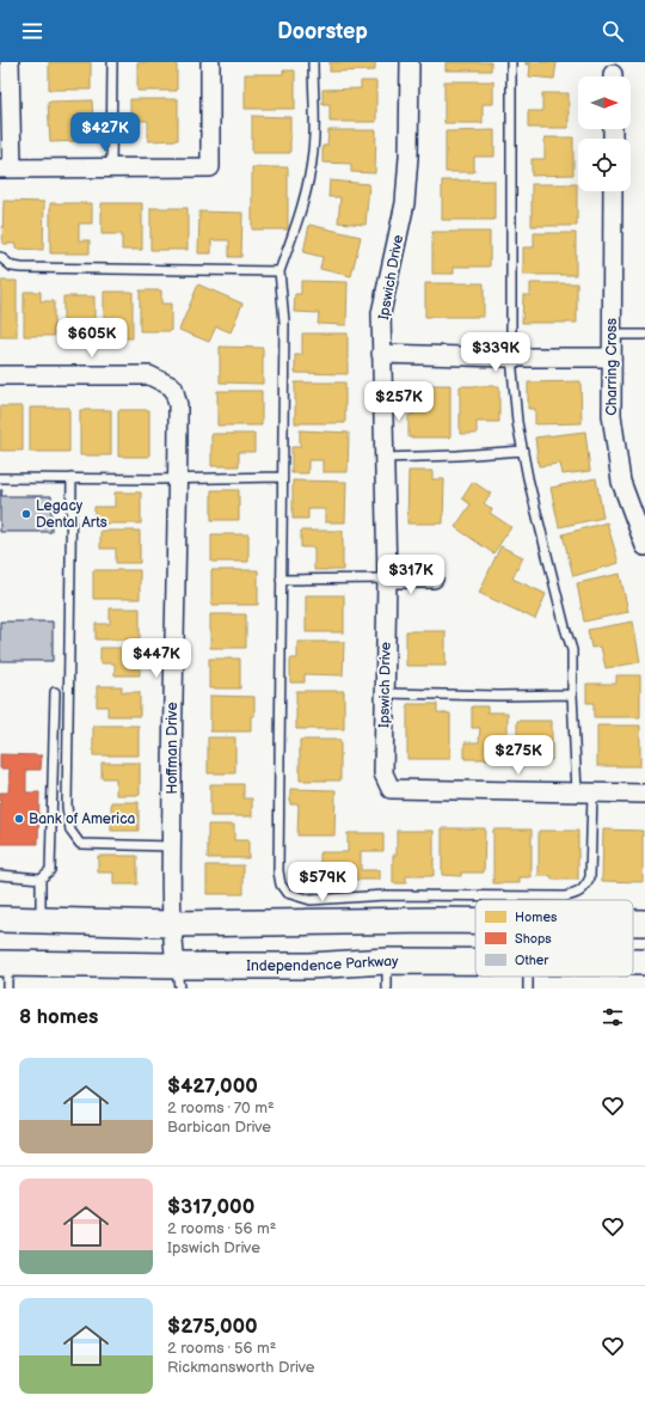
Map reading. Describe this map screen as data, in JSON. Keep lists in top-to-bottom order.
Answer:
{
  "streets": {
    "main road": ["Independence Parkway"],
    "street": ["Ipswich Drive", "Charring Cross", "Hoffman Drive"]
  },
  "crossings": [
    ["Hoffman Drive", "Independence Parkway"]
  ],
  "places": ["Legacy Dental Arts", "Bank of America"],
  "legend": ["Homes", "Shops", "Other"],
  "north": "right",
  "page": {
    "header": "Doorstep",
    "price": [
      "$427K",
      "$605K",
      "$339K",
      "$257K",
      "$317K",
      "$447K",
      "$275K",
      "$579K"
    ],
    "heading": "8 homes",
    "list": [
      {
        "name": "$427,000",
        "note": "2 rooms · 70 m² · Barbican Drive"
      },
      {
        "name": "$317,000",
        "note": "2 rooms · 56 m² · Ipswich Drive"
      },
      {
        "name": "$275,000",
        "note": "2 rooms · 56 m² · Rickmansworth Drive"
      }
    ]
  }
}
